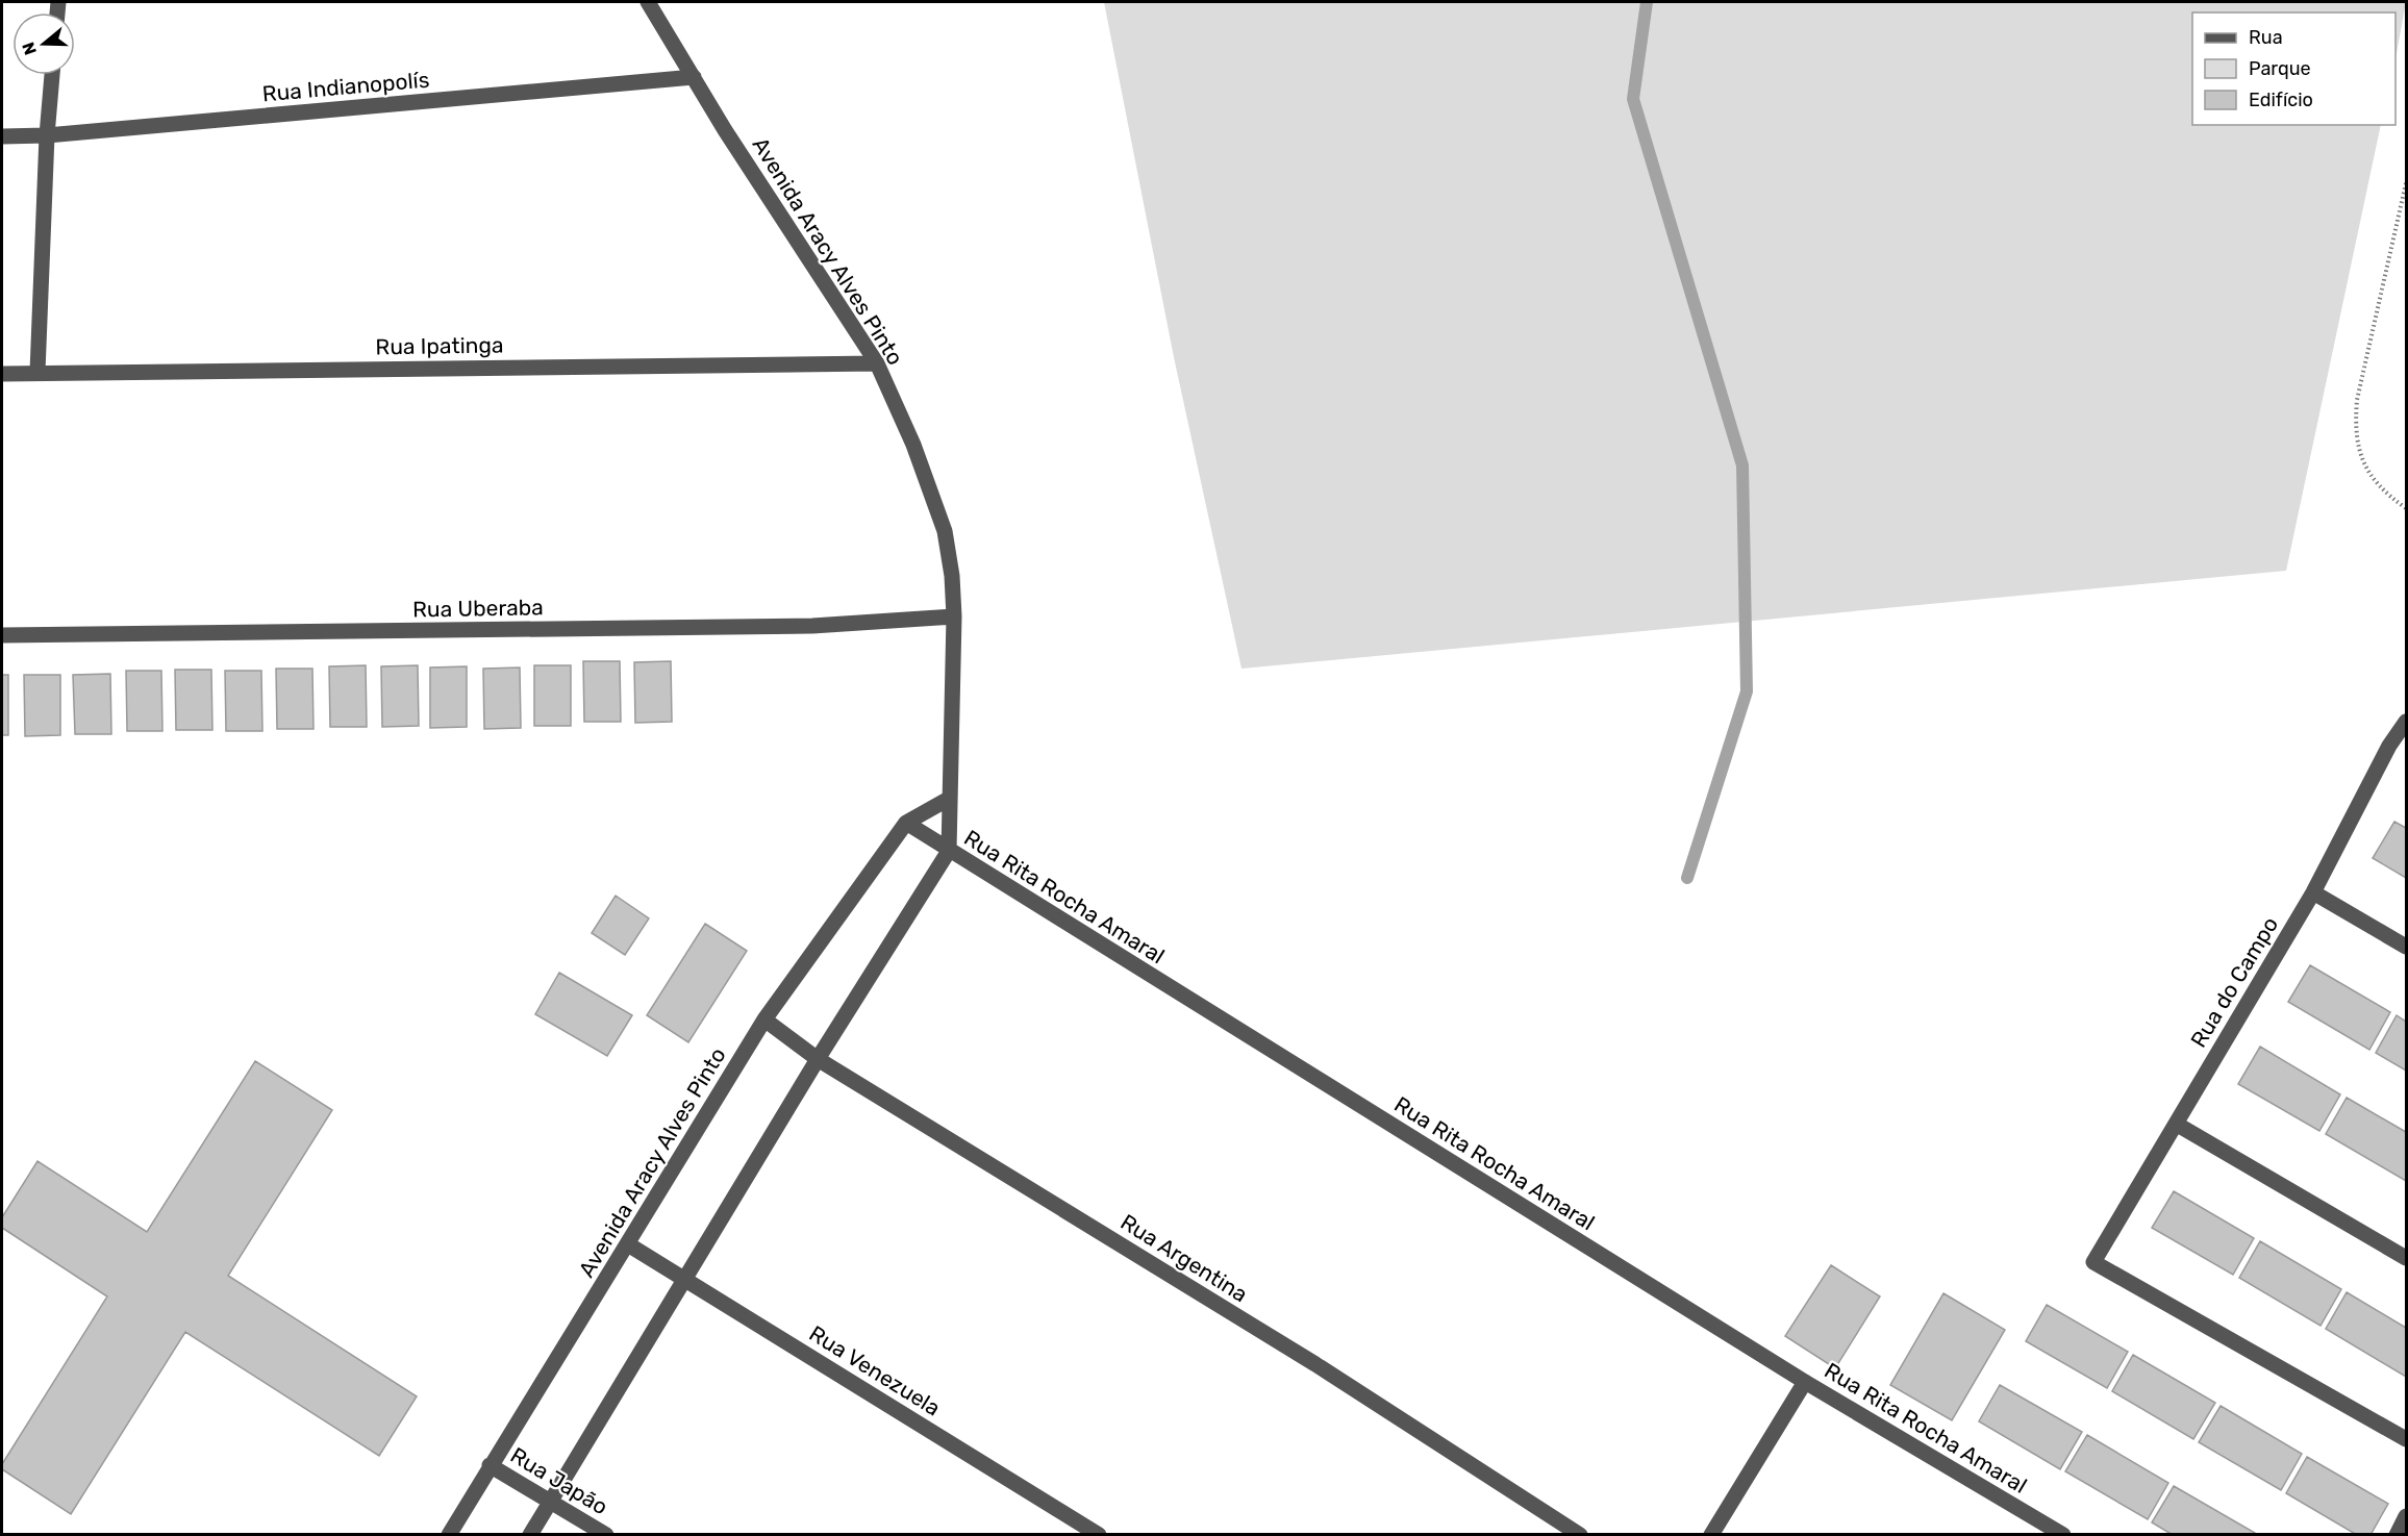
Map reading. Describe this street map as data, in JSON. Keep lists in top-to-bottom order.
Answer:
{
  "streets": {
    "street": [
      "Rua Indianopolís",
      "Avenida Aracy Alves Pinto",
      "Rua Ipatinga",
      "Rua Uberaba",
      "Rua Rita Rocha Amaral",
      "Rua do Campo",
      "Rua Argentina",
      "Rua Venezuela",
      "Rua Japão"
    ]
  },
  "crossings": [
    ["Rua Indianopolís", "Avenida Aracy Alves Pinto"],
    ["Avenida Aracy Alves Pinto", "Rua Ipatinga"],
    ["Avenida Aracy Alves Pinto", "Rua Uberaba"],
    ["Avenida Aracy Alves Pinto", "Rua Rita Rocha Amaral"],
    ["Avenida Aracy Alves Pinto", "Rua Argentina"],
    ["Avenida Aracy Alves Pinto", "Rua Venezuela"],
    ["Avenida Aracy Alves Pinto", "Rua Japão"]
  ],
  "legend": ["Rua", "Parque", "Edifício"],
  "north": "left"
}
